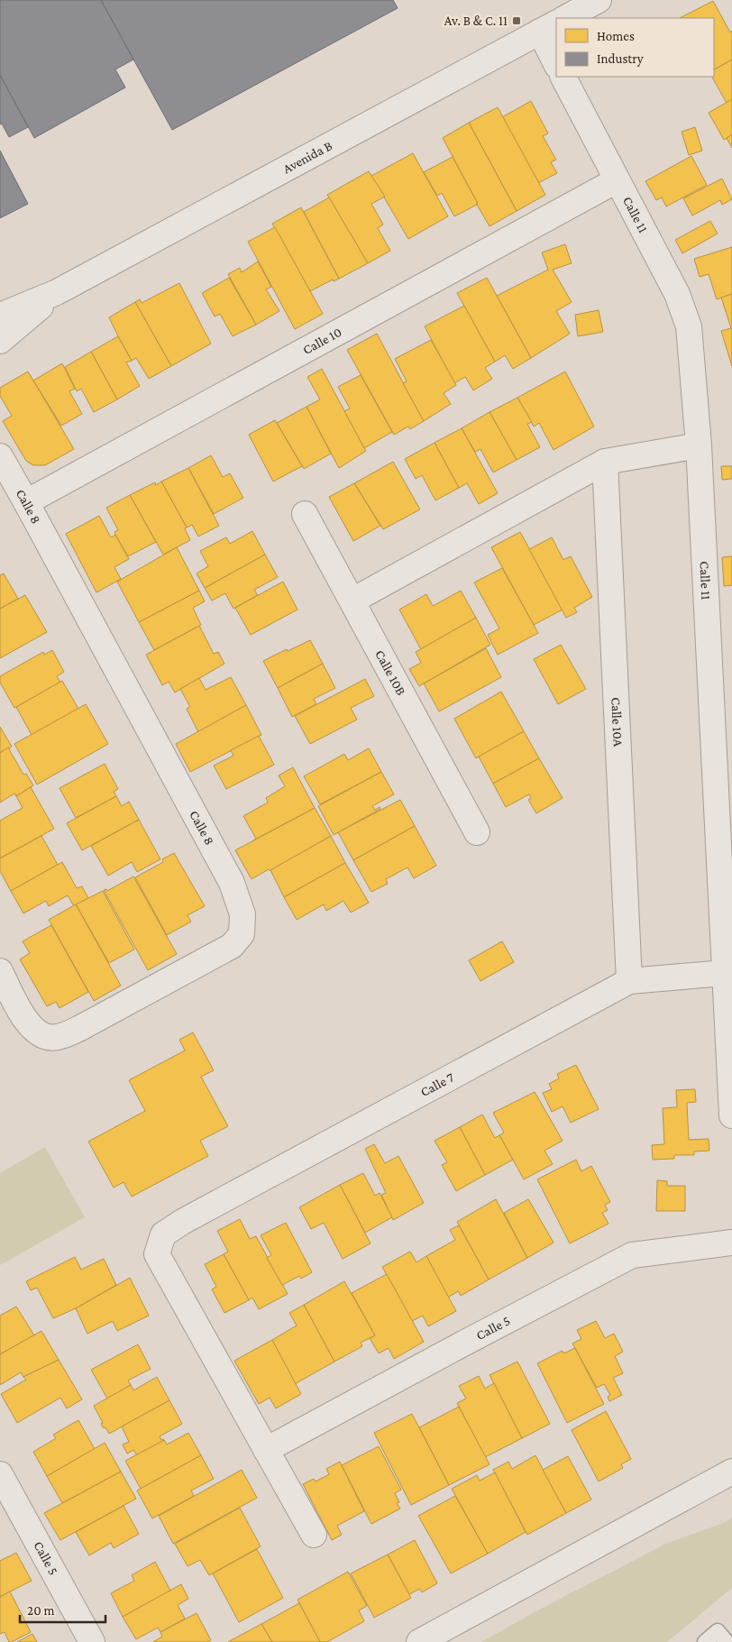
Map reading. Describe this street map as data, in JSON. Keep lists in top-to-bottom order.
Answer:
{
  "streets": {
    "street": [
      "Avenida B",
      "Calle 11",
      "Calle 10",
      "Calle 8",
      "Calle 10B",
      "Calle 10A",
      "Calle 7",
      "Calle 5"
    ]
  },
  "crossings": [
    ["Calle 11", "Calle 10"],
    ["Calle 11", "Calle 7"],
    ["Calle 10", "Calle 8"],
    ["Calle 10A", "Calle 7"],
    ["Calle 7", "Calle 5"]
  ],
  "places": {
    "transit": ["Av. B & C. 11"]
  },
  "legend": ["Homes", "Industry"],
  "scale_bar": "20 m"
}
